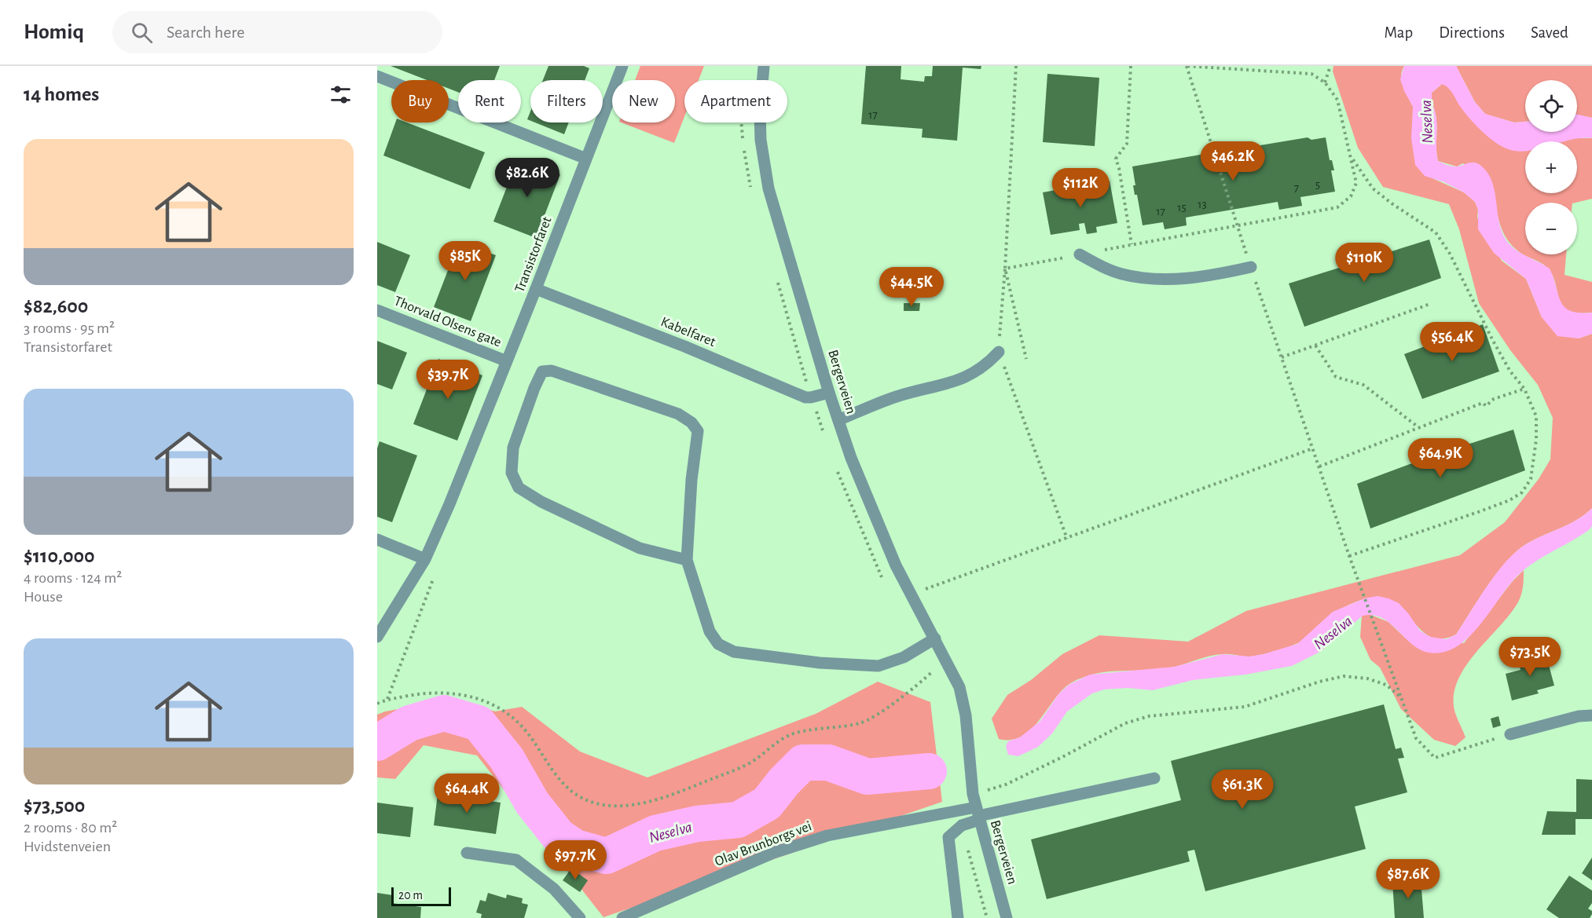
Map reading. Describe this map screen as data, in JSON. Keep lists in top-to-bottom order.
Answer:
{
  "streets": {
    "street": [
      "Transistorfaret",
      "Thorvald Olsens gate",
      "Kabelfaret",
      "Bergerveien",
      "Olav Brunborgs vei"
    ]
  },
  "crossings": [
    ["Transistorfaret", "Thorvald Olsens gate"],
    ["Transistorfaret", "Kabelfaret"],
    ["Kabelfaret", "Bergerveien"],
    ["Bergerveien", "Olav Brunborgs vei"]
  ],
  "water": ["Neselva"],
  "house_numbers": [
    "17",
    "5",
    "7",
    "13",
    "15",
    "17"
  ],
  "scale_bar": "20 m",
  "page": {
    "header": "Homiq",
    "search": "Search here",
    "nav": ["Map", "Directions", "Saved"],
    "heading": "14 homes",
    "map_buttons": ["+", "−"],
    "chip": [
      "Buy",
      "Rent",
      "Filters",
      "New",
      "Apartment"
    ],
    "list": [
      {
        "name": "$82,600",
        "note": "3 rooms · 95 m² · Transistorfaret"
      },
      {
        "name": "$110,000",
        "note": "4 rooms · 124 m² · House"
      },
      {
        "name": "$73,500",
        "note": "2 rooms · 80 m² · Hvidstenveien"
      }
    ],
    "price": [
      "$46.2K",
      "$82.6K",
      "$112K",
      "$85K",
      "$110K",
      "$44.5K",
      "$56.4K",
      "$39.7K",
      "$64.9K",
      "$73.5K",
      "$61.3K",
      "$64.4K",
      "$97.7K",
      "$87.6K"
    ],
    "scale": "20 m"
  }
}
